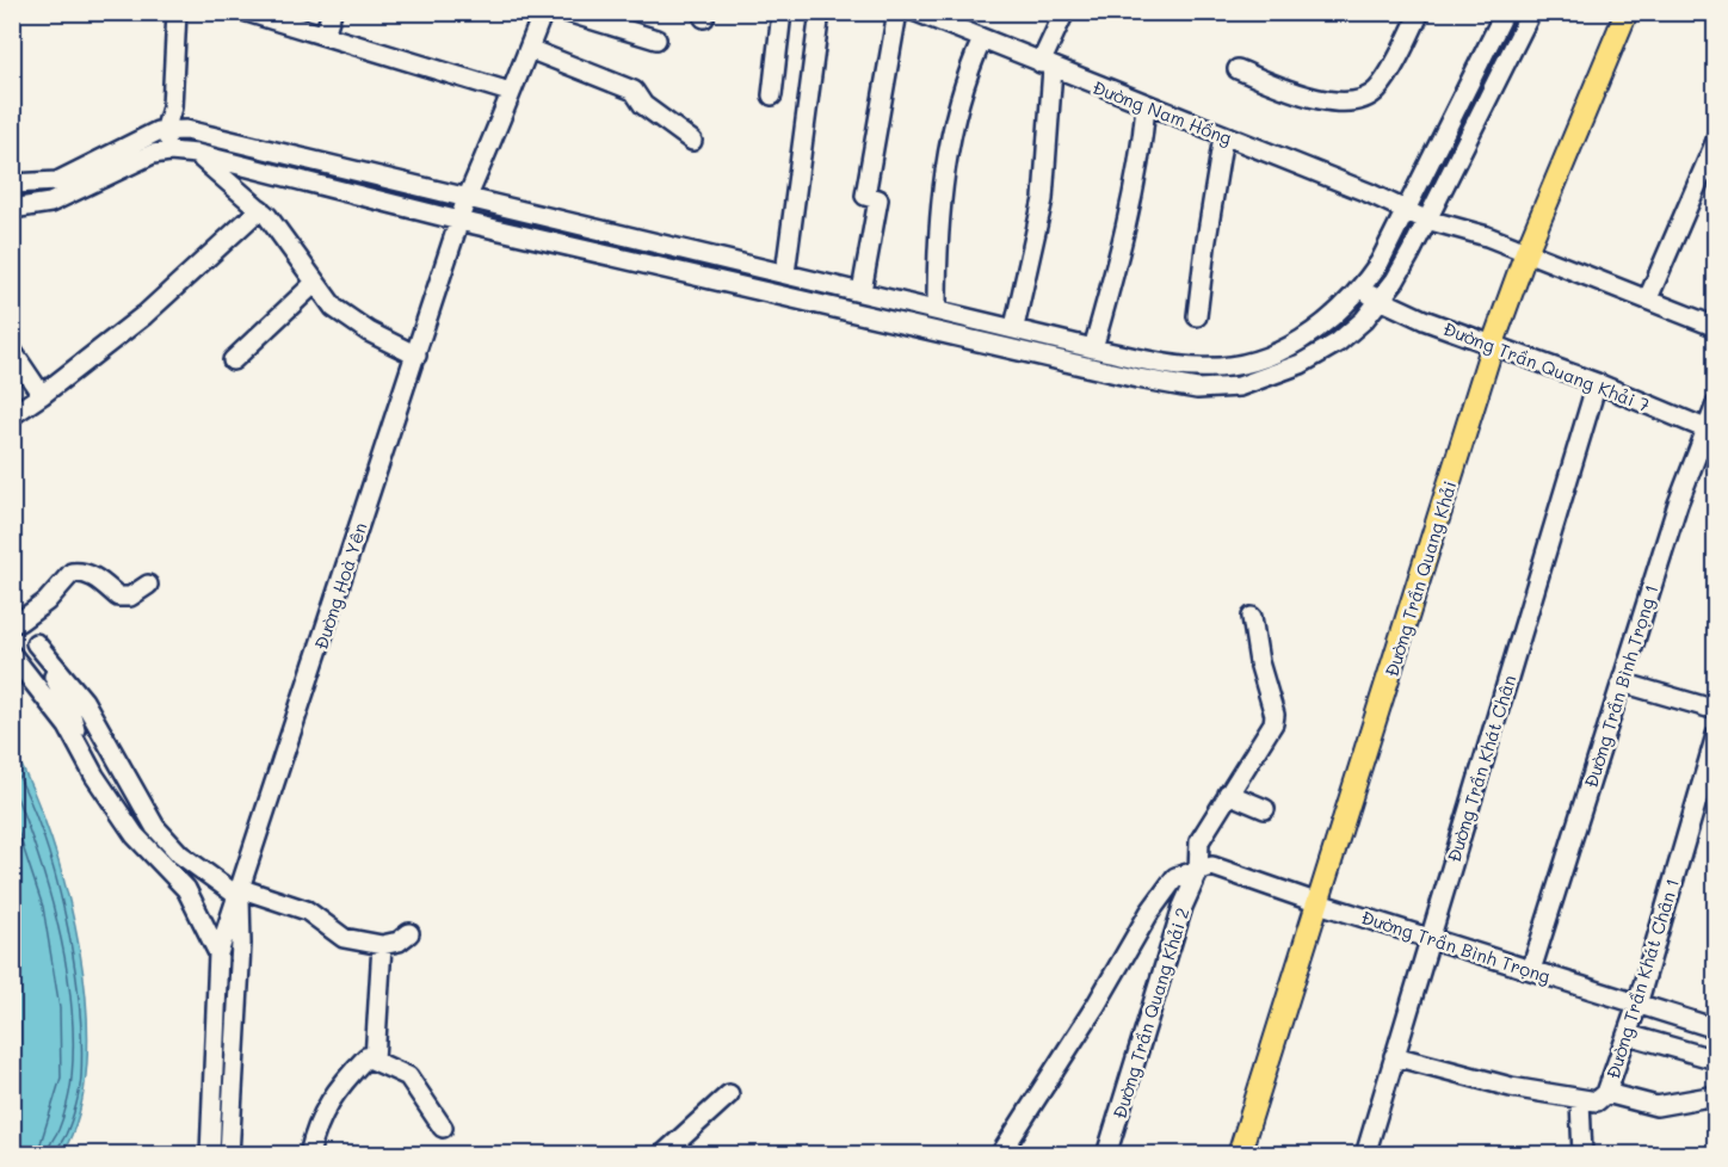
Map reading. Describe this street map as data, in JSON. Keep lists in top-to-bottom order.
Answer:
{
  "streets": {
    "main road": ["Đường Trần Quang Khải"],
    "street": [
      "Đường Nam Hồng",
      "Đường Trần Quang Khải 7",
      "Đường Hoà Yên",
      "Đường Trần Bình Trọng 1",
      "Đường Trần Khát Chân",
      "Đường Trần Bình Trọng",
      "Đường Trần Khát Chân 1",
      "Đường Trần Quang Khải 2"
    ]
  },
  "crossings": [
    ["Đường Nam Hồng", "Đường Trần Quang Khải"],
    ["Đường Trần Quang Khải 7", "Đường Trần Quang Khải"],
    ["Đường Trần Quang Khải 7", "Đường Trần Bình Trọng 1"],
    ["Đường Trần Quang Khải 7", "Đường Trần Khát Chân"],
    ["Đường Trần Quang Khải", "Đường Trần Bình Trọng"],
    ["Đường Trần Bình Trọng 1", "Đường Trần Bình Trọng"],
    ["Đường Trần Khát Chân", "Đường Trần Bình Trọng"],
    ["Đường Trần Khát Chân", "Đường Trần Khát Chân 1"],
    ["Đường Trần Bình Trọng", "Đường Trần Khát Chân 1"],
    ["Đường Trần Bình Trọng", "Đường Trần Quang Khải 2"]
  ]
}
